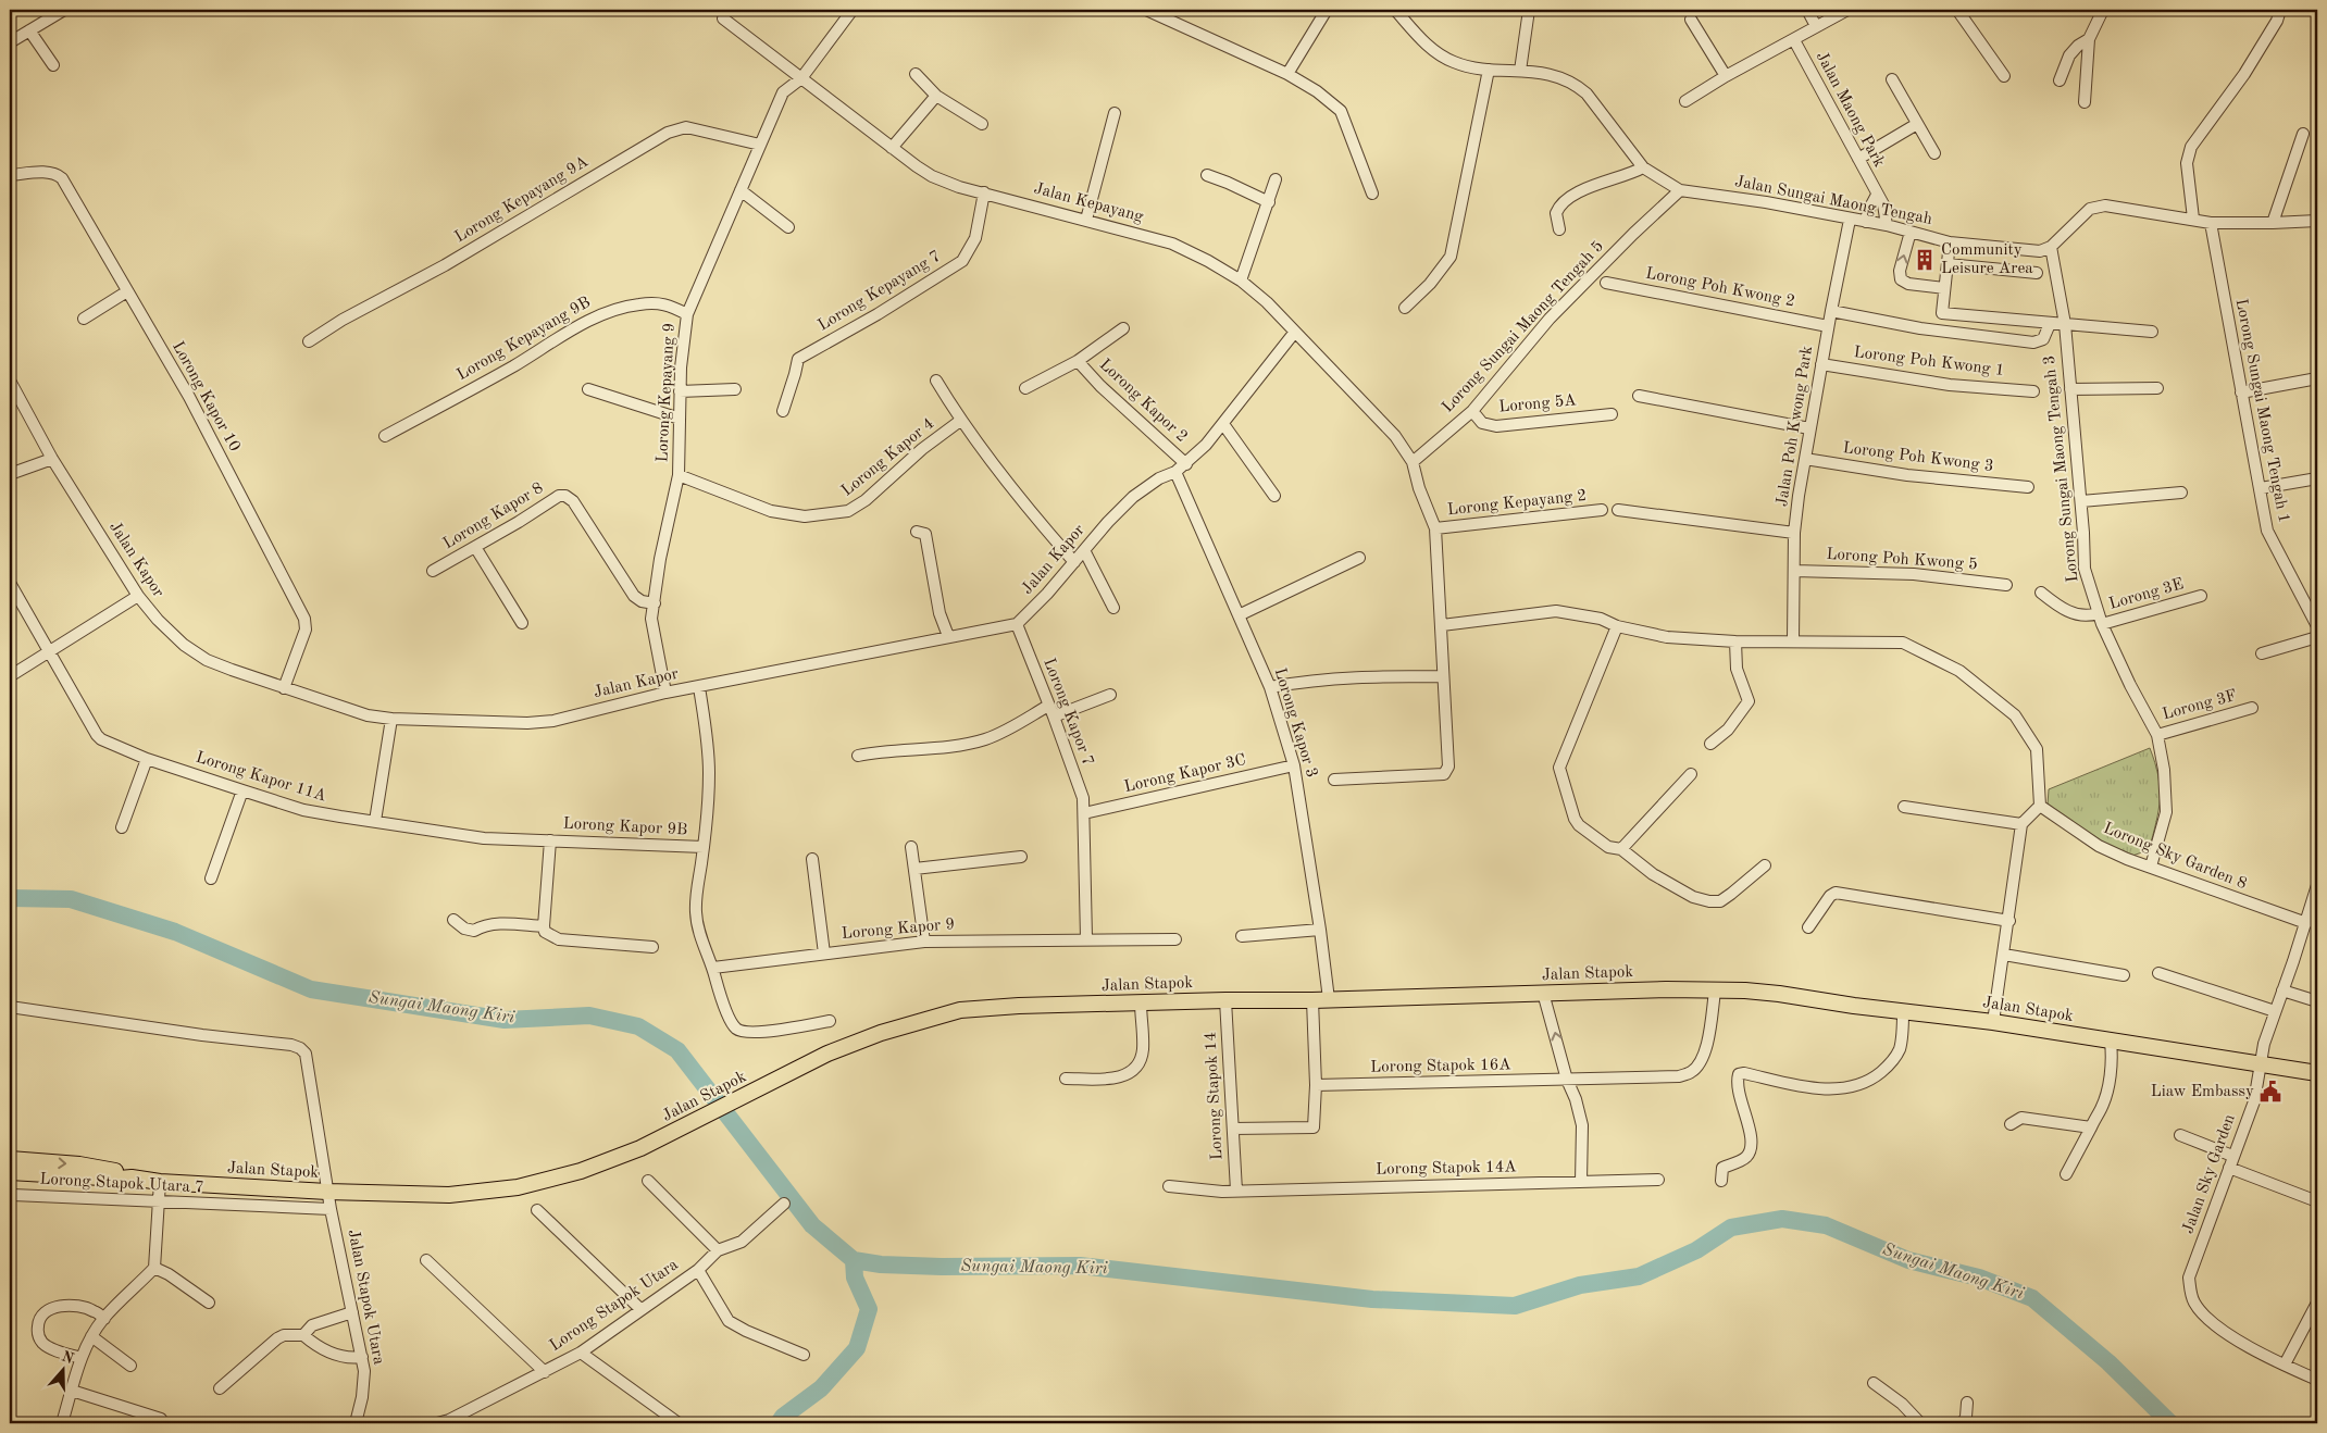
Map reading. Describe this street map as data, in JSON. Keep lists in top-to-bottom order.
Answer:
{
  "streets": {
    "main road": ["Jalan Stapok"],
    "street": [
      "Jalan Maong Park",
      "Lorong Kepayang 9A",
      "Jalan Sungai Maong Tengah",
      "Jalan Kepayang",
      "Lorong Poh Kwong 2",
      "Lorong Kepayang 7",
      "Lorong Sungai Maong Tengah 5",
      "Lorong Kepayang 9B",
      "Lorong Poh Kwong 1",
      "Lorong Kepayang 9",
      "Lorong Kapor 10",
      "Lorong Kapor 2",
      "Lorong 5A",
      "Lorong Sungai Maong Tengah 1",
      "Jalan Poh Kwong Park",
      "Lorong Kapor 4",
      "Lorong Poh Kwong 3",
      "Lorong Sungai Maong Tengah 3",
      "Lorong Kepayang 2",
      "Lorong Kapor 8",
      "Jalan Kapor",
      "Lorong Poh Kwong 5",
      "Lorong 3E",
      "Lorong 3F",
      "Lorong Kapor 7",
      "Lorong Kapor 3",
      "Lorong Kapor 3C",
      "Lorong Kapor 11A",
      "Lorong Kapor 9B",
      "Lorong Sky Garden 8",
      "Lorong Kapor 9",
      "Lorong Stapok 16A",
      "Lorong Stapok 14",
      "Lorong Stapok 14A",
      "Jalan Sky Garden",
      "Lorong Stapok Utara 7",
      "Jalan Stapok Utara",
      "Lorong Stapok Utara"
    ]
  },
  "crossings": [
    ["Jalan Maong Park", "Jalan Sungai Maong Tengah"],
    ["Lorong Kepayang 9A", "Lorong Kepayang 9"],
    ["Jalan Sungai Maong Tengah", "Lorong Sungai Maong Tengah 5"],
    ["Jalan Sungai Maong Tengah", "Jalan Poh Kwong Park"],
    ["Jalan Sungai Maong Tengah", "Lorong Sungai Maong Tengah 3"],
    ["Jalan Kepayang", "Lorong Kepayang 7"],
    ["Jalan Kepayang", "Lorong Sungai Maong Tengah 5"],
    ["Jalan Kepayang", "Lorong Kepayang 9"],
    ["Jalan Kepayang", "Lorong Kepayang 2"],
    ["Jalan Kepayang", "Jalan Kapor"],
    ["Lorong Poh Kwong 2", "Jalan Poh Kwong Park"],
    ["Lorong Sungai Maong Tengah 5", "Lorong 5A"],
    ["Lorong Kepayang 9B", "Lorong Kepayang 9"],
    ["Lorong Poh Kwong 1", "Jalan Poh Kwong Park"],
    ["Lorong Kepayang 9", "Lorong Kapor 4"],
    ["Lorong Kepayang 9", "Lorong Kapor 8"],
    ["Lorong Kapor 10", "Jalan Kapor"],
    ["Lorong Kapor 2", "Jalan Kapor"],
    ["Jalan Poh Kwong Park", "Lorong Poh Kwong 3"],
    ["Jalan Poh Kwong Park", "Lorong Poh Kwong 5"],
    ["Lorong Kapor 4", "Jalan Kapor"],
    ["Lorong Sungai Maong Tengah 3", "Lorong 3E"],
    ["Lorong Sungai Maong Tengah 3", "Lorong 3F"],
    ["Lorong Sungai Maong Tengah 3", "Lorong Sky Garden 8"],
    ["Jalan Kapor", "Lorong Kapor 7"],
    ["Jalan Kapor", "Lorong Kapor 3"],
    ["Lorong Kapor 7", "Lorong Kapor 3C"],
    ["Lorong Kapor 7", "Lorong Kapor 9"],
    ["Lorong Kapor 3", "Lorong Kapor 3C"],
    ["Lorong Kapor 3", "Jalan Stapok"],
    ["Lorong Kapor 11A", "Lorong Kapor 9B"],
    ["Lorong Sky Garden 8", "Jalan Sky Garden"],
    ["Jalan Stapok", "Lorong Stapok 16A"],
    ["Jalan Stapok", "Lorong Stapok 14"],
    ["Jalan Stapok", "Jalan Sky Garden"],
    ["Jalan Stapok", "Jalan Stapok Utara"],
    ["Lorong Stapok 14", "Lorong Stapok 14A"],
    ["Lorong Stapok Utara 7", "Jalan Stapok Utara"]
  ],
  "water": ["Sungai Maong Kiri"],
  "places": {
    "building": ["Community Leisure Area"],
    "public building": ["Liaw Embassy"]
  },
  "north": "top"
}
